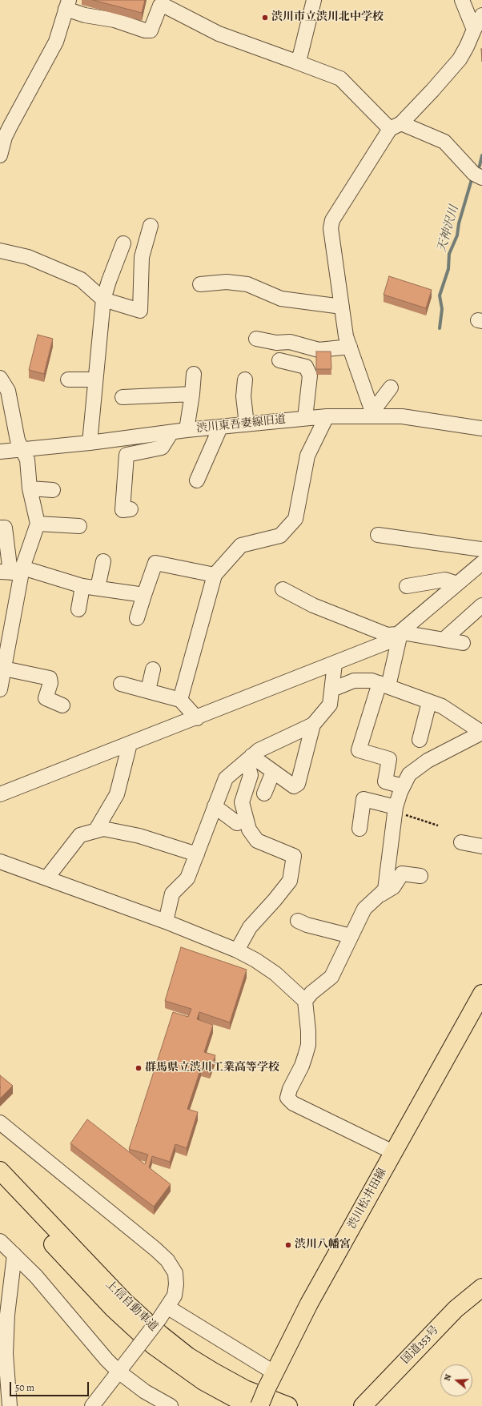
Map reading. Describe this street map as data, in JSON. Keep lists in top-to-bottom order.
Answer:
{
  "streets": {
    "main road": ["渋川松井田線", "上信自動車道", "国道353号"],
    "street": ["渋川東吾妻線旧道"]
  },
  "water": ["天神沢川"],
  "places": ["渋川市立渋川北中学校", "群馬県立渋川工業高等学校", "渋川八幡宮"],
  "scale_bar": "50 m",
  "north": "left"
}
